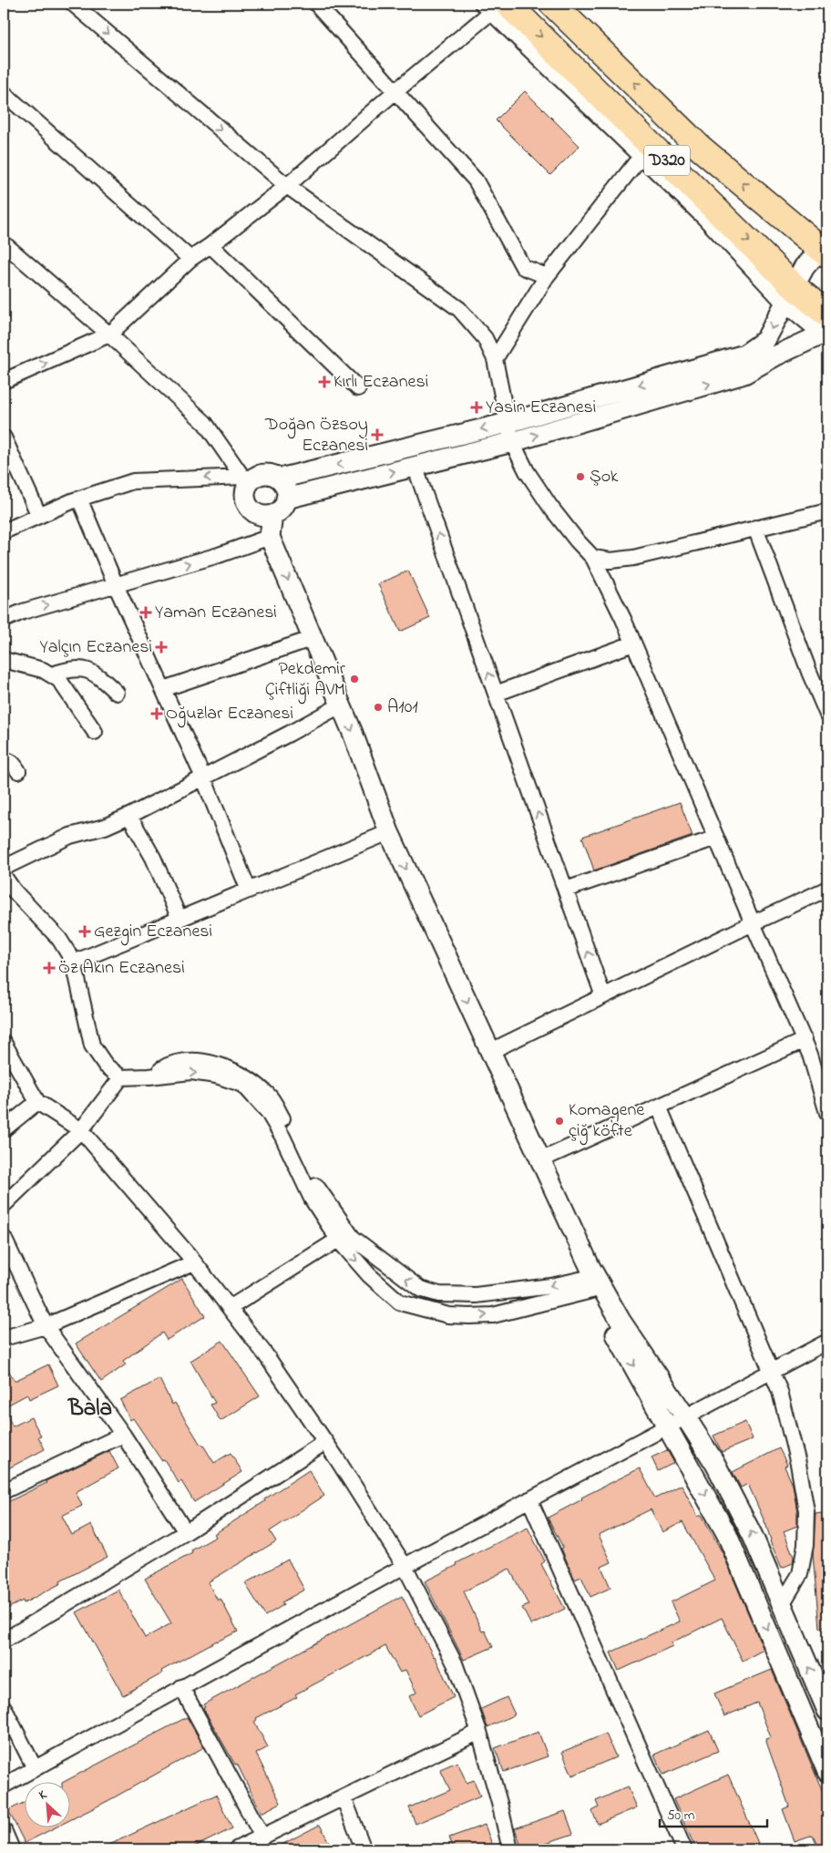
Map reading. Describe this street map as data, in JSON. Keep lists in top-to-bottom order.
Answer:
{
  "streets": {
    "highway": ["D320"]
  },
  "districts": ["Bala"],
  "places": {
    "health": [
      "Kırlı Eczanesi",
      "Yasin Eczanesi",
      "Doğan Özsoy Eczanesi",
      "Yaman Eczanesi",
      "Yalçın Eczanesi",
      "Oğuzlar Eczanesi",
      "Gezgin Eczanesi",
      "Öz Akın Eczanesi"
    ],
    "other": [
      "Şok",
      "Pekdemir Çiftliği AVM",
      "A101",
      "Komagene çiğ köfte"
    ]
  },
  "scale_bar": "50 m",
  "north": "top left"
}
